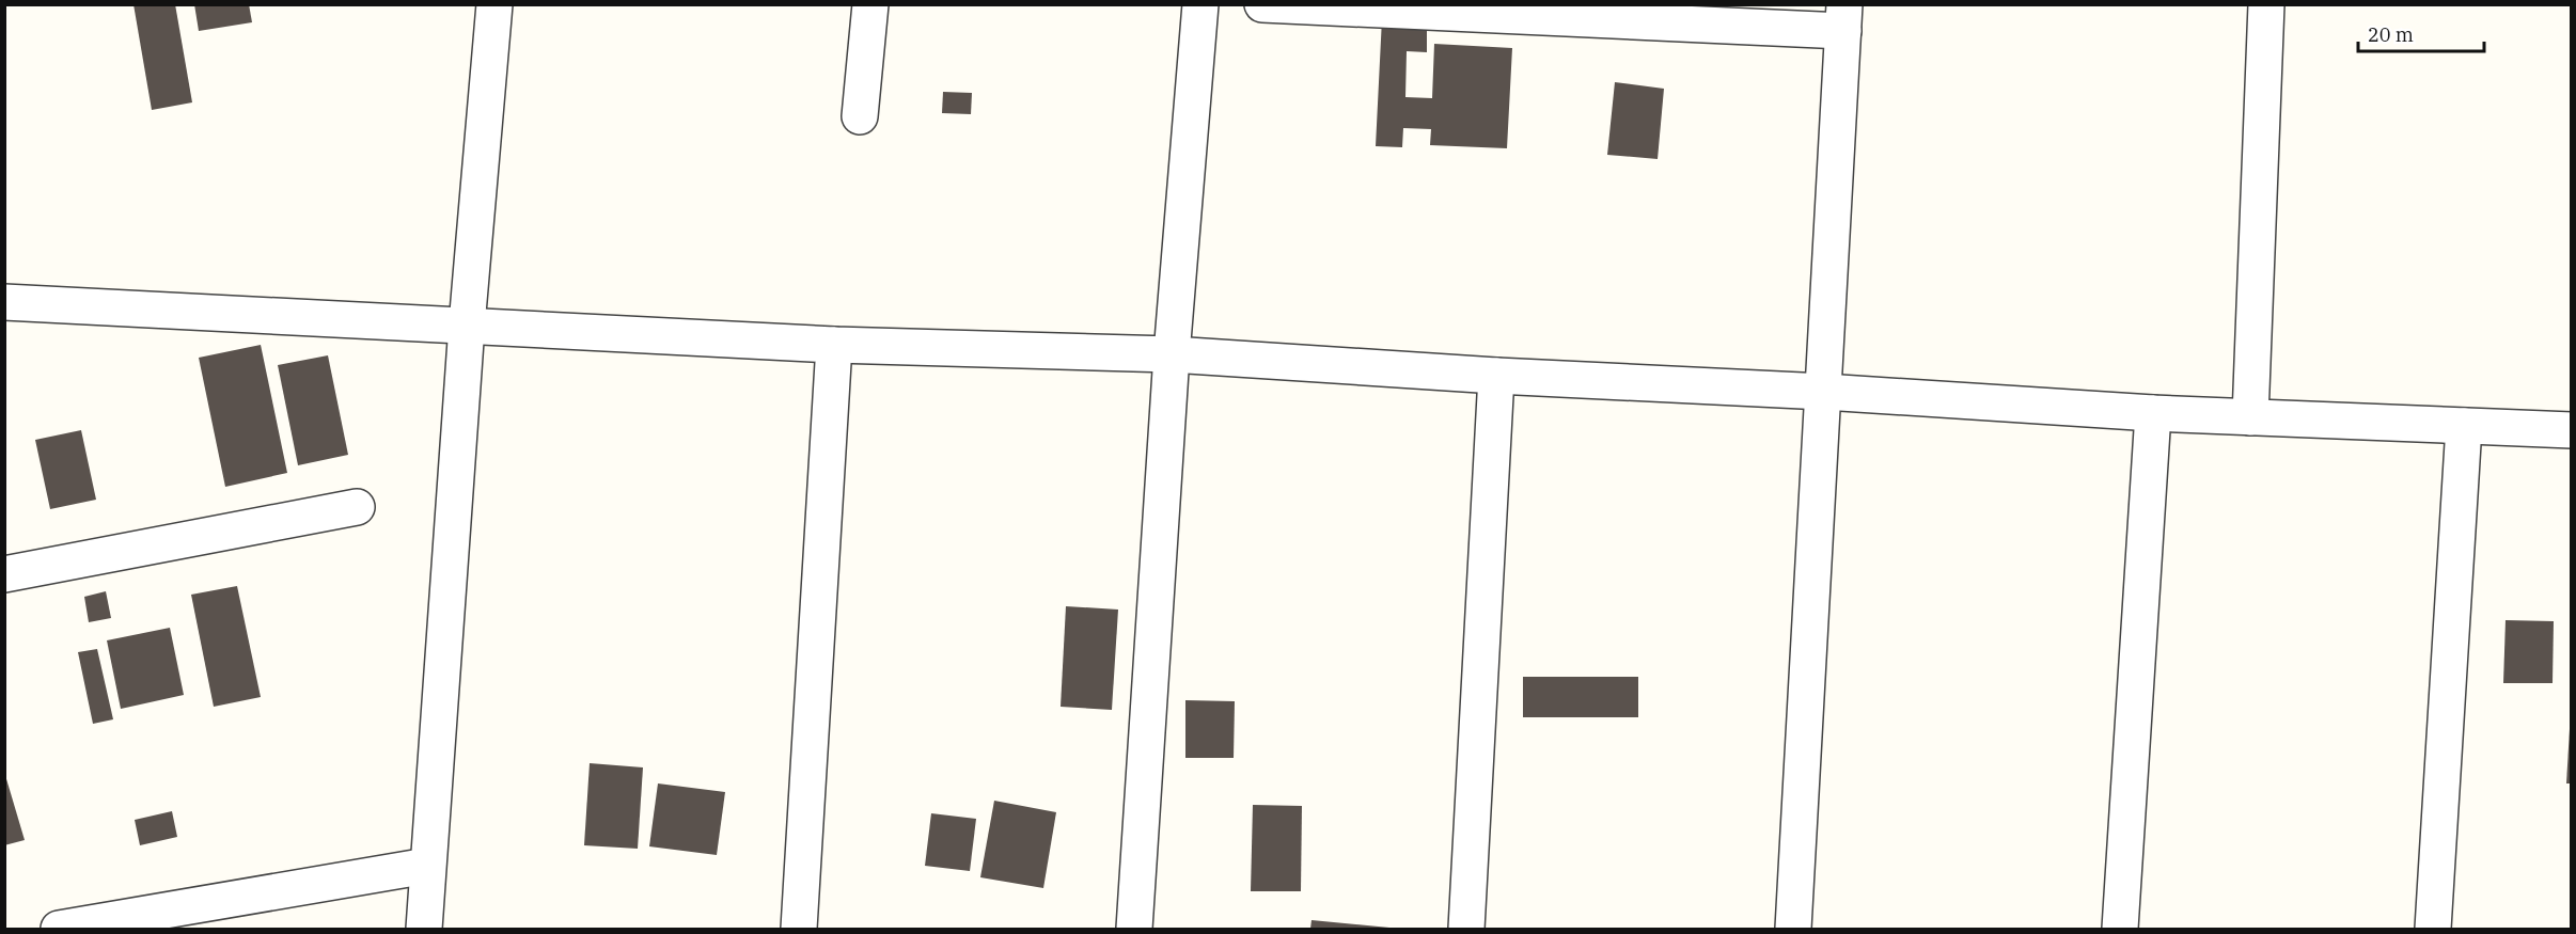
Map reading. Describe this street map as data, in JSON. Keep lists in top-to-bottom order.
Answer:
{
  "scale_bar": "20 m"
}
